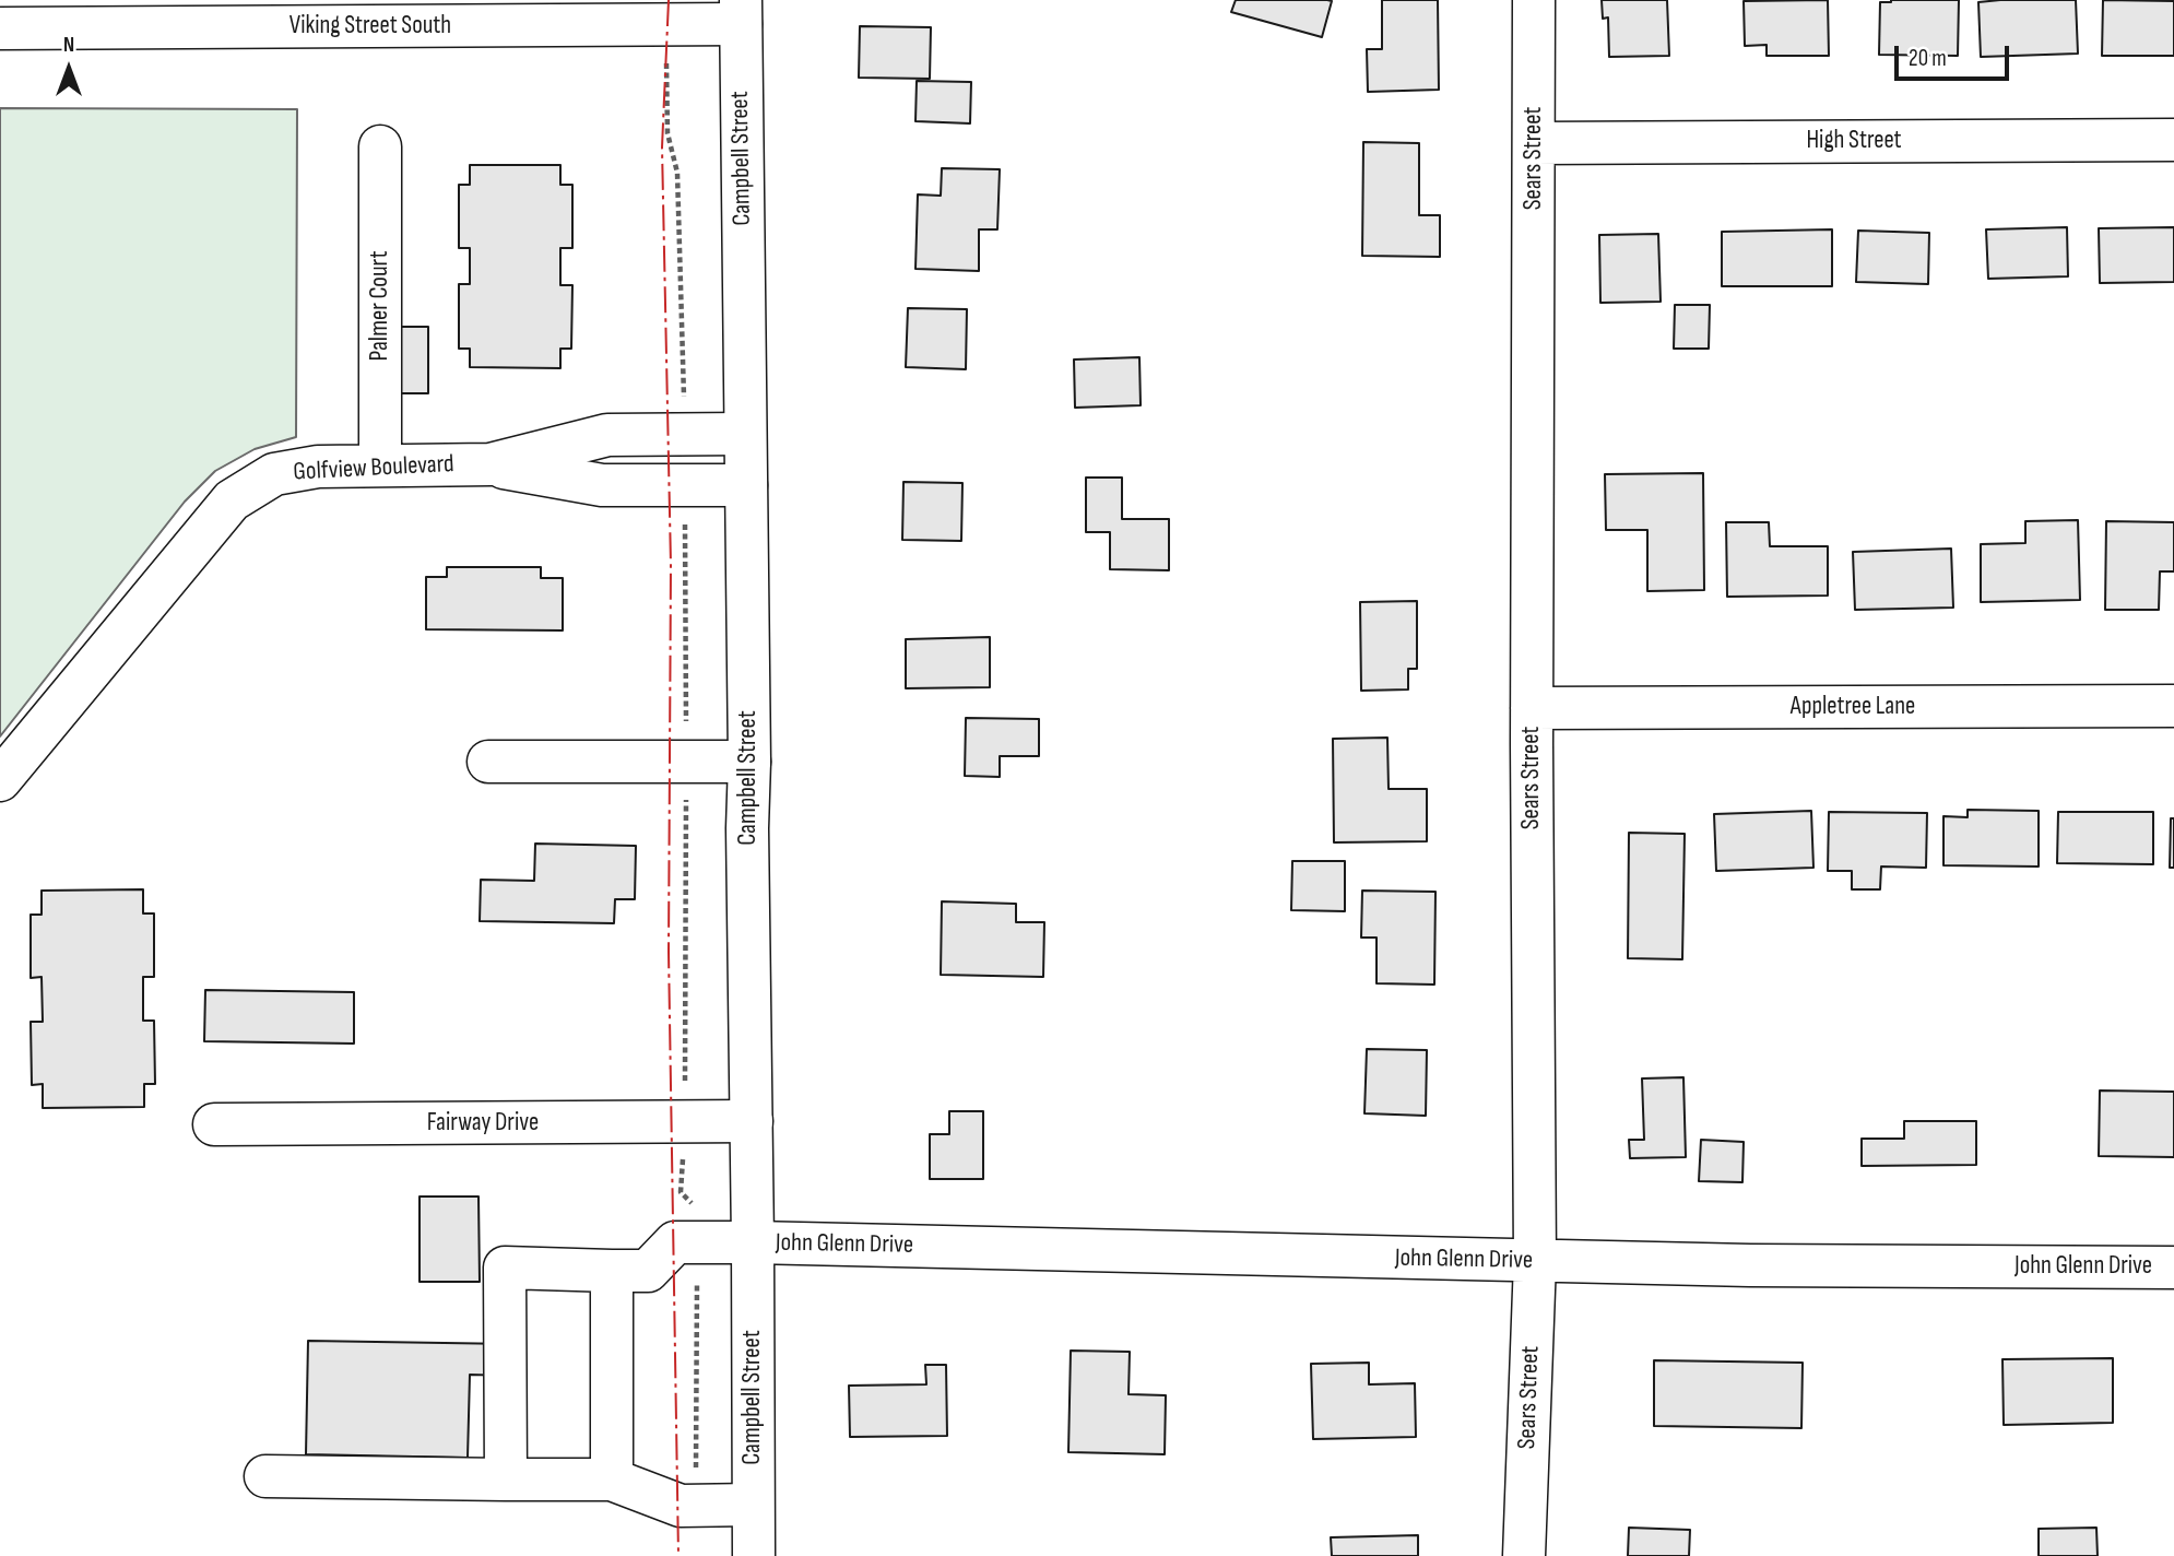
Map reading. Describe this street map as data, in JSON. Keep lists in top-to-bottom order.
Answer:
{
  "streets": {
    "street": [
      "Viking Street South",
      "High Street",
      "Campbell Street",
      "Sears Street",
      "Palmer Court",
      "Golfview Boulevard",
      "Appletree Lane",
      "Fairway Drive",
      "John Glenn Drive"
    ]
  },
  "crossings": [
    ["Viking Street South", "Campbell Street"],
    ["High Street", "Sears Street"],
    ["Campbell Street", "Golfview Boulevard"],
    ["Campbell Street", "Fairway Drive"],
    ["Campbell Street", "John Glenn Drive"],
    ["Sears Street", "Appletree Lane"],
    ["Sears Street", "John Glenn Drive"],
    ["Palmer Court", "Golfview Boulevard"]
  ],
  "scale_bar": "20 m",
  "north": "top"
}
